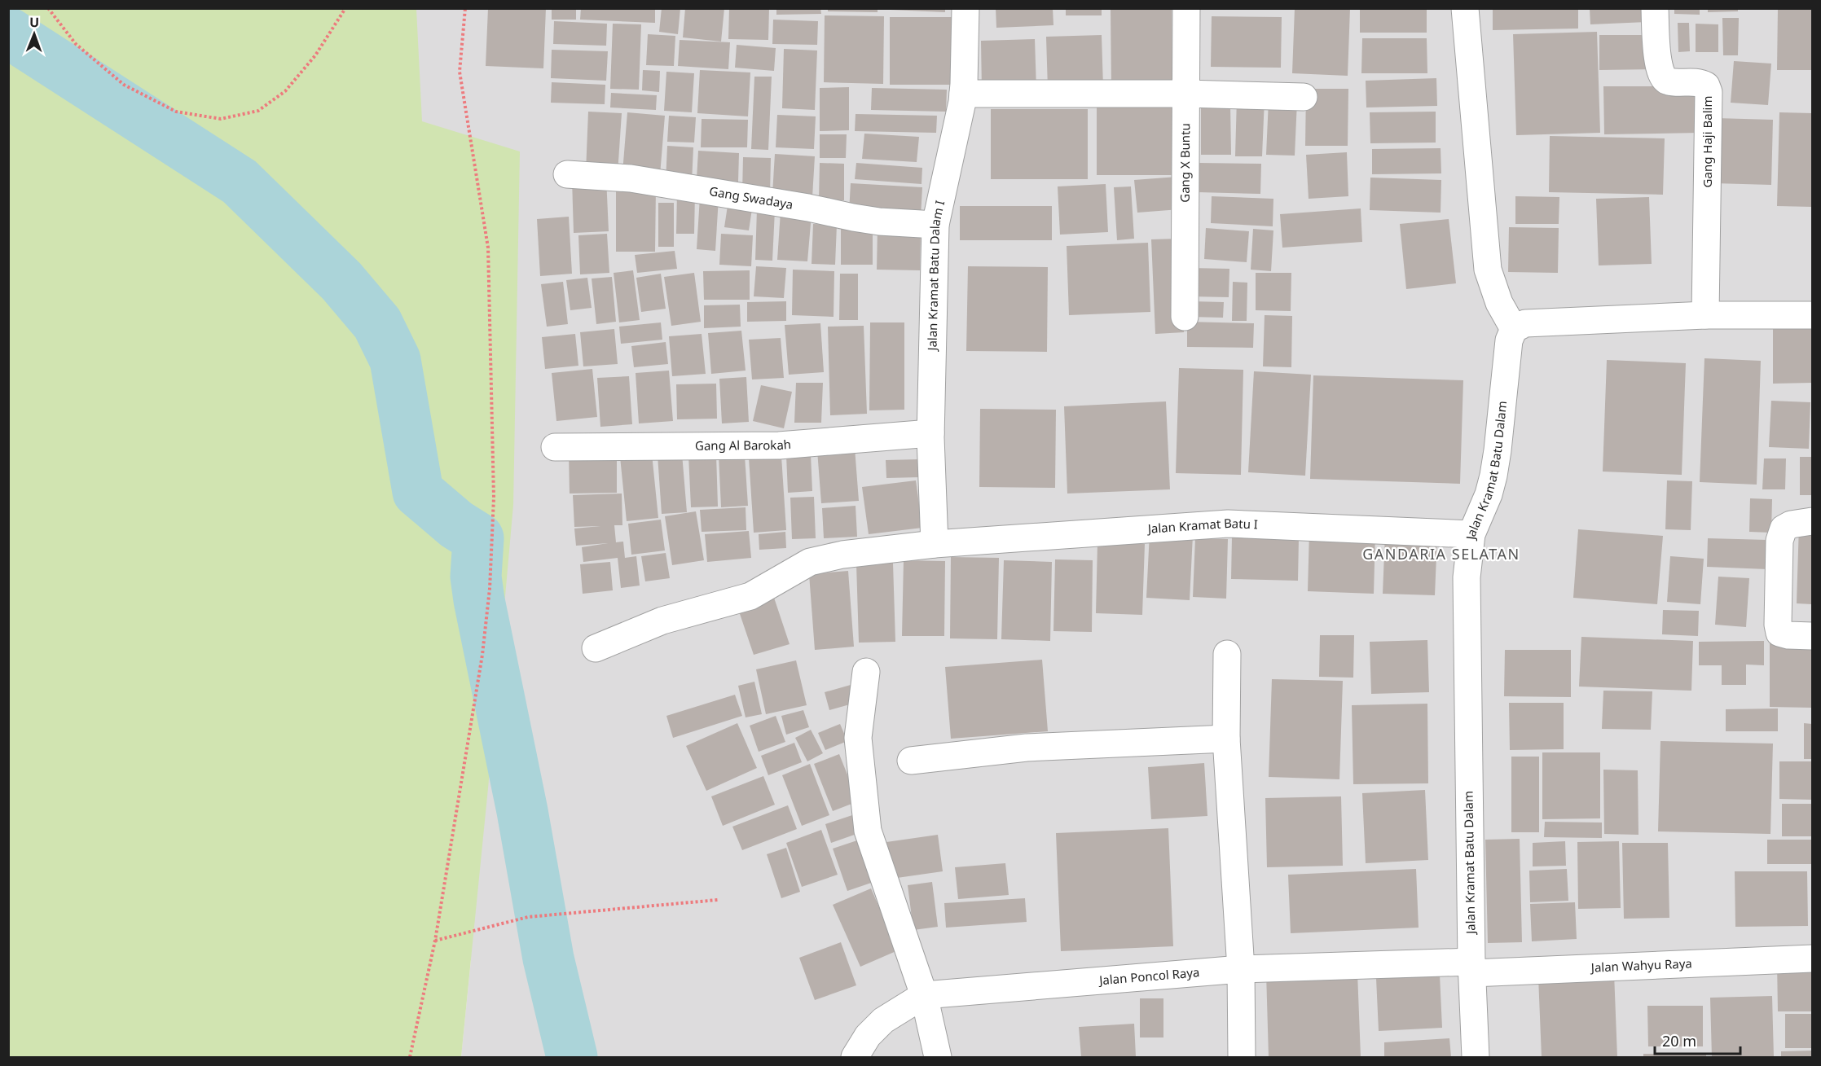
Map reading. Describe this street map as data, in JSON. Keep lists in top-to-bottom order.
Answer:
{
  "streets": {
    "street": [
      "Gang Haji Balim",
      "Gang X Buntu",
      "Gang Swadaya",
      "Jalan Kramat Batu Dalam I",
      "Gang Al Barokah",
      "Jalan Kramat Batu Dalam",
      "Jalan Kramat Batu I",
      "Jalan Wahyu Raya",
      "Jalan Poncol Raya"
    ]
  },
  "crossings": [
    ["Gang Swadaya", "Jalan Kramat Batu Dalam I"],
    ["Jalan Kramat Batu Dalam I", "Gang Al Barokah"],
    ["Jalan Kramat Batu Dalam I", "Jalan Kramat Batu I"],
    ["Jalan Kramat Batu Dalam", "Jalan Kramat Batu I"],
    ["Jalan Kramat Batu Dalam", "Jalan Wahyu Raya"],
    ["Jalan Kramat Batu Dalam", "Jalan Poncol Raya"],
    ["Jalan Wahyu Raya", "Jalan Poncol Raya"]
  ],
  "districts": ["GANDARIA SELATAN"],
  "scale_bar": "20 m",
  "north": "top"
}
